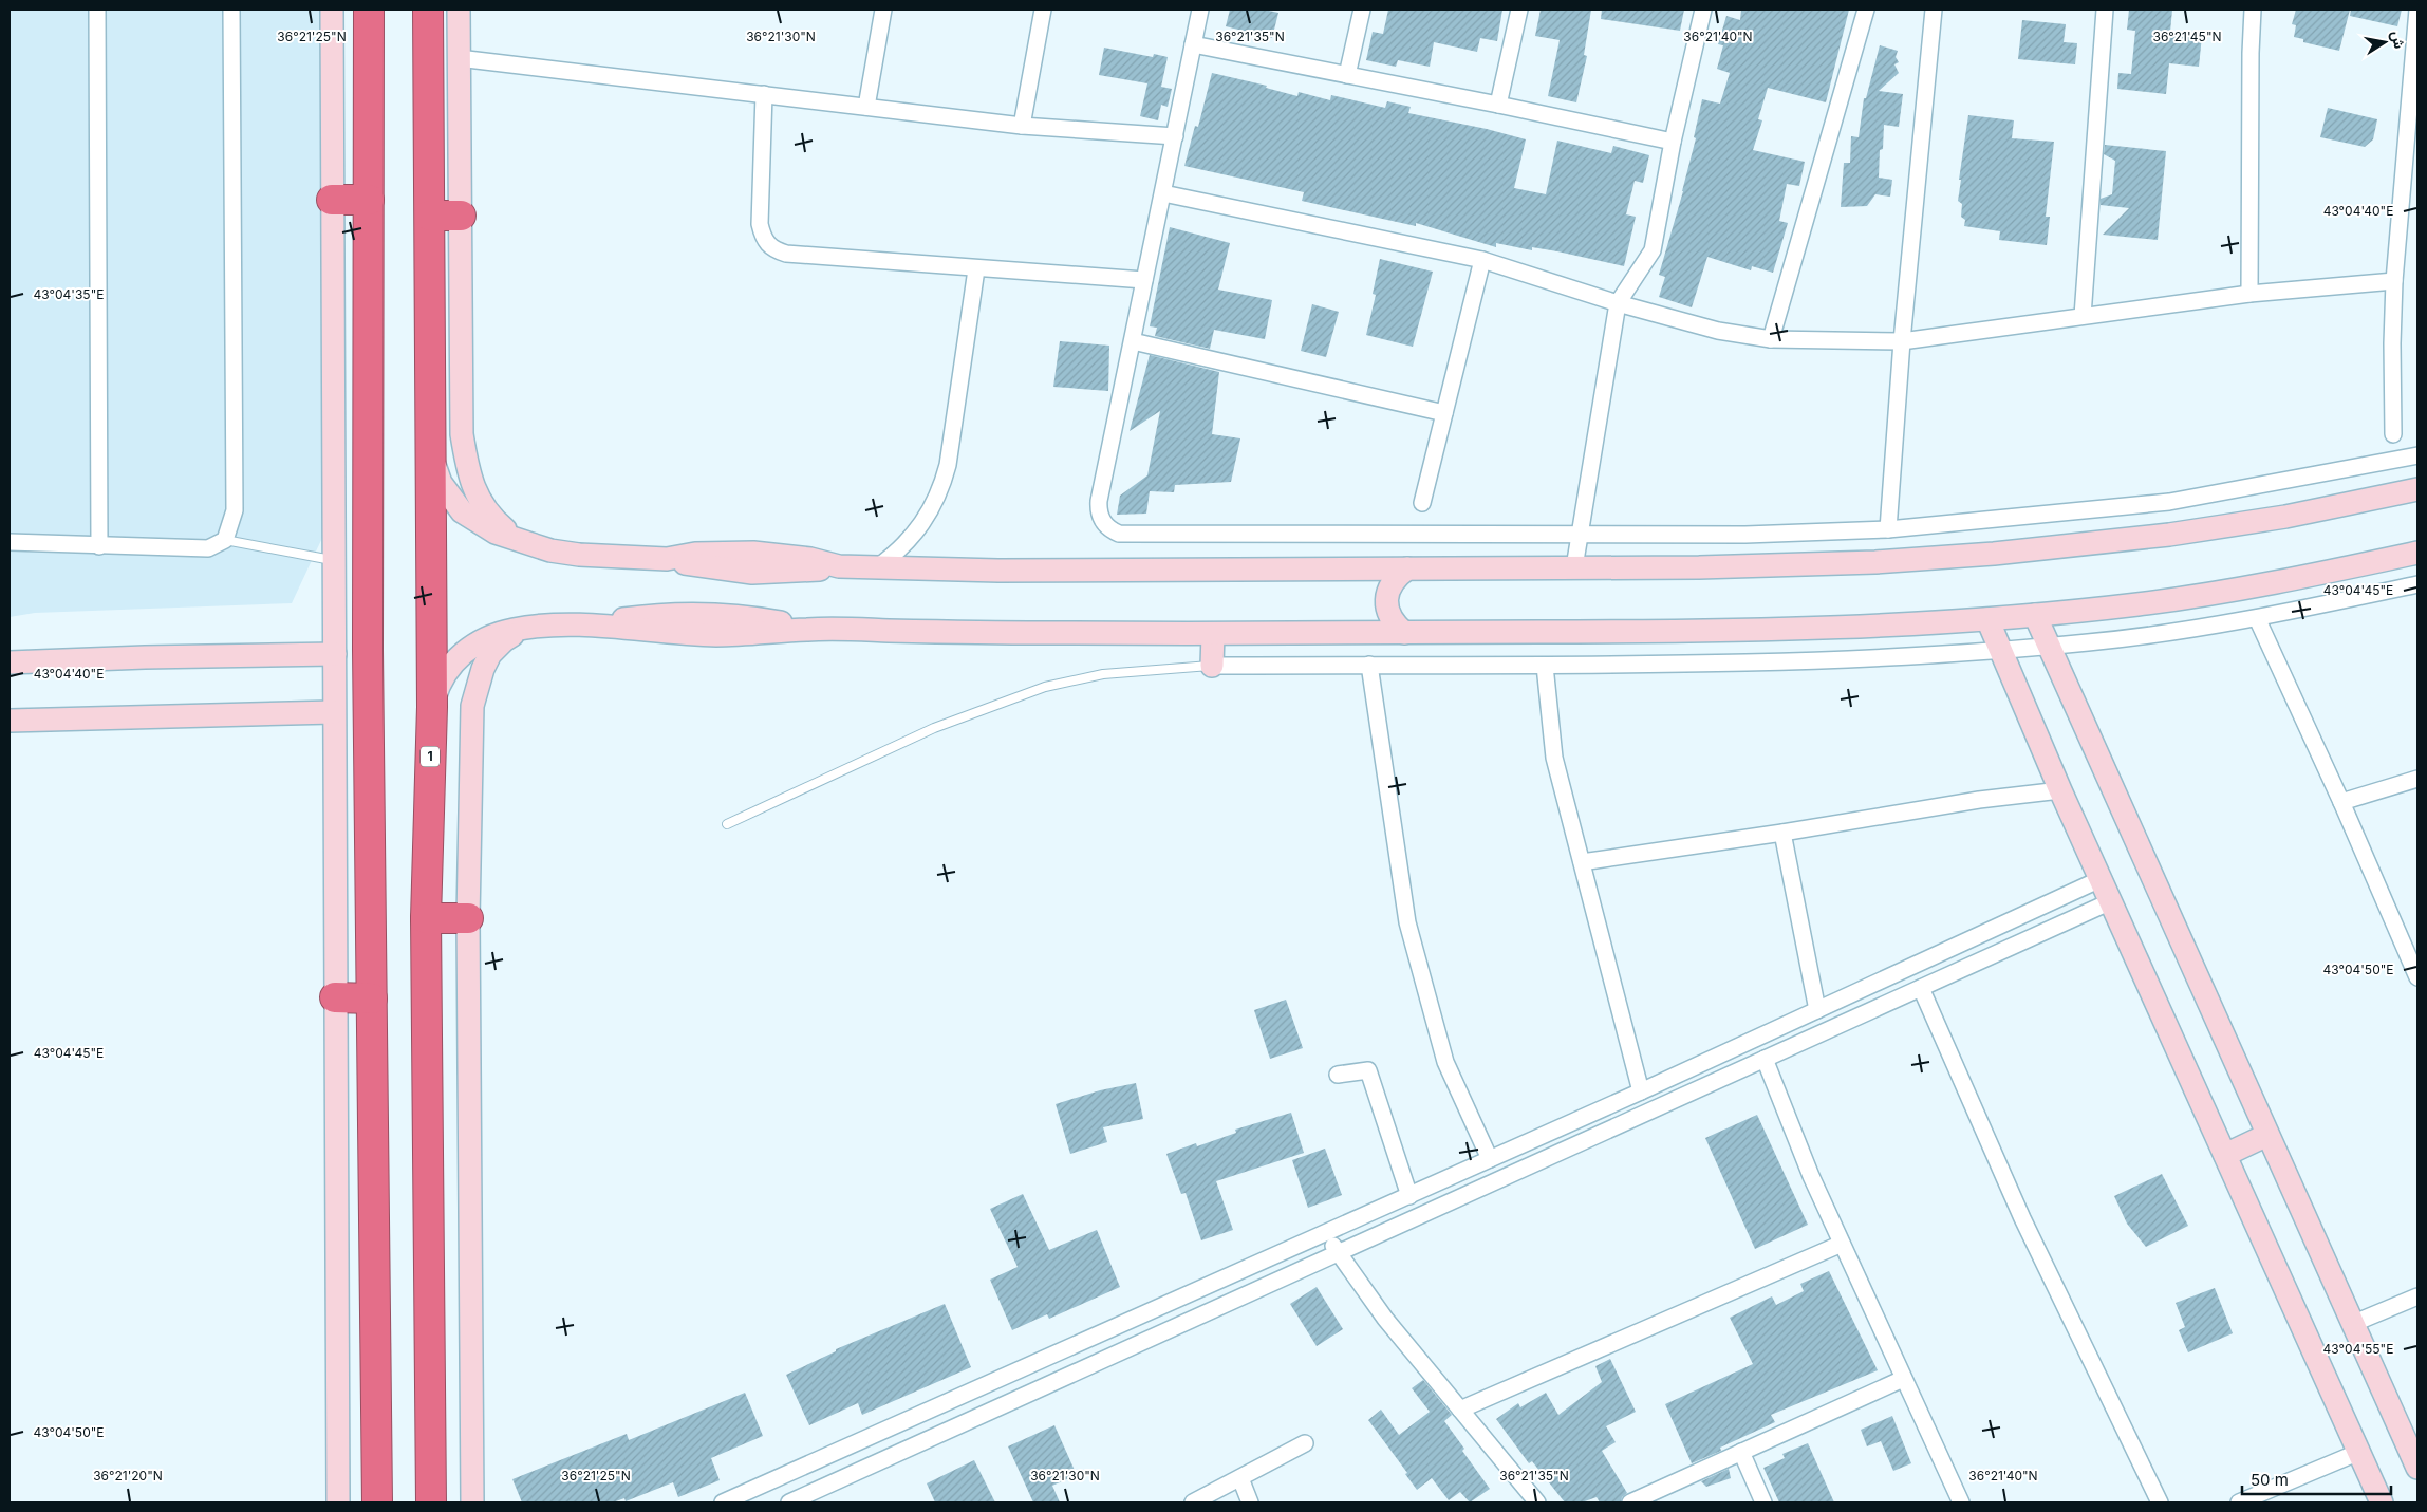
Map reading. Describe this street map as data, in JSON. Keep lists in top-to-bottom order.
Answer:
{
  "streets": {
    "highway": ["1"]
  },
  "scale_bar": "50 m",
  "north": "right",
  "coordinates": [
    "36°21'25\"N",
    "36°21'30\"N",
    "36°21'35\"N",
    "36°21'40\"N",
    "36°21'45\"N",
    "43°04'40\"E",
    "43°04'35\"E",
    "43°04'45\"E",
    "43°04'50\"E",
    "43°04'55\"E",
    "36°21'20\"N"
  ]
}
